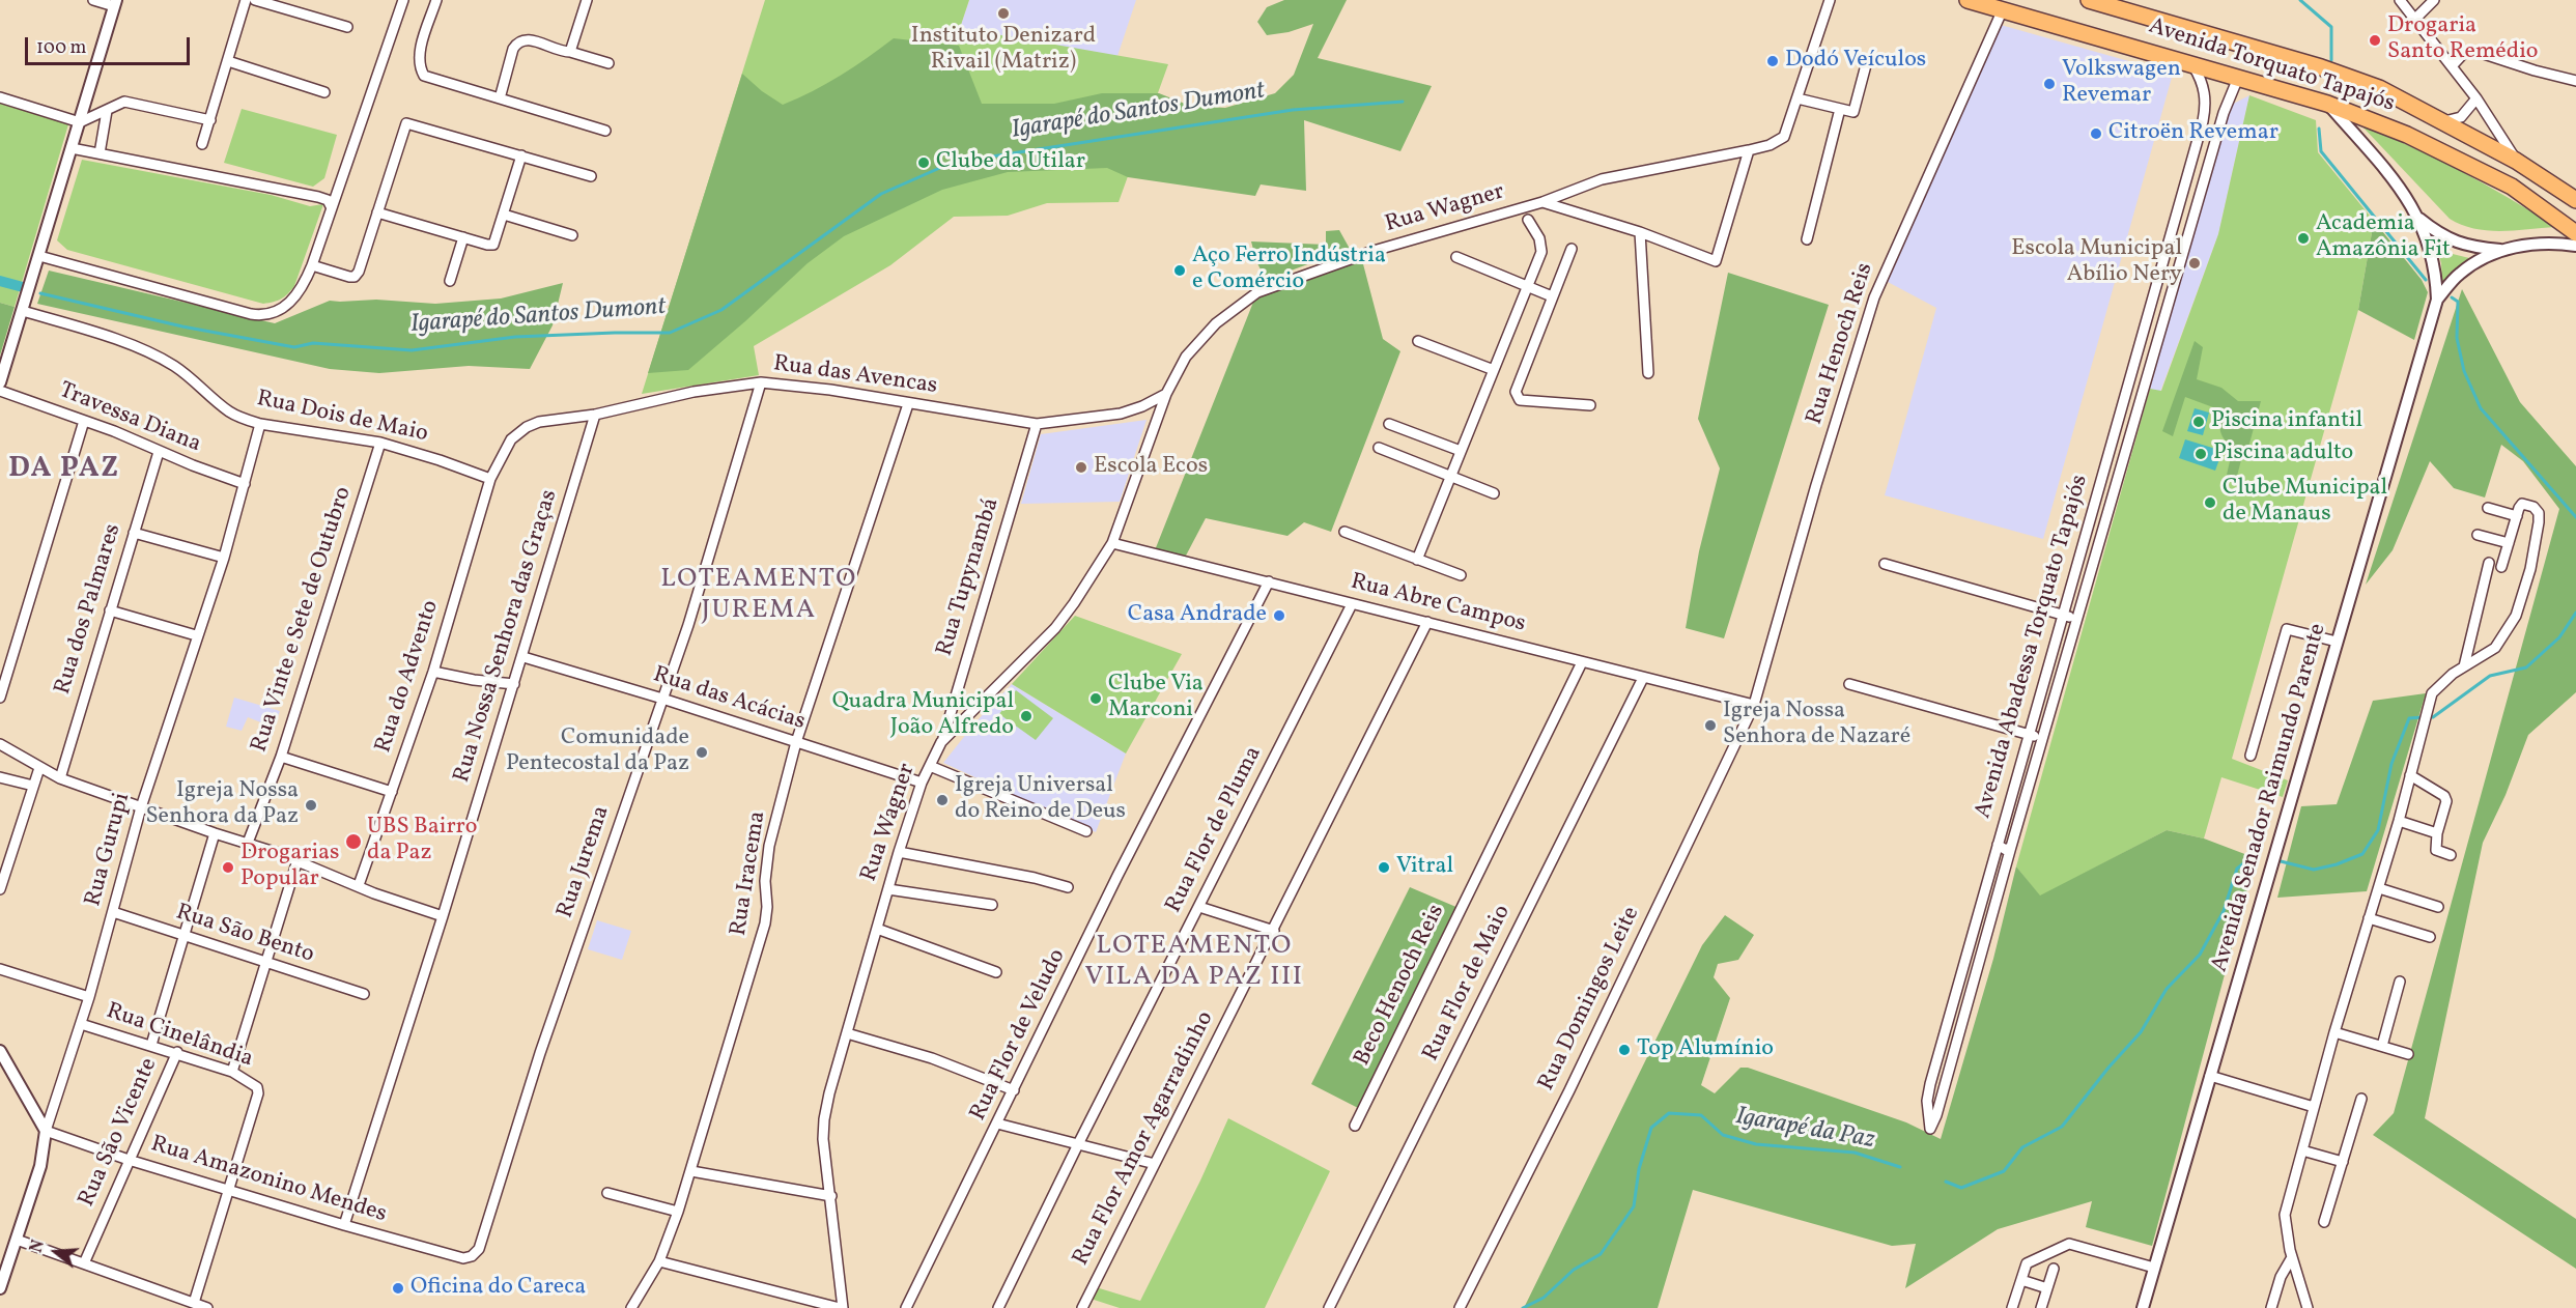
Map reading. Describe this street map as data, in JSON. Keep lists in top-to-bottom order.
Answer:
{
  "streets": {
    "highway": ["Avenida Torquato Tapajós"],
    "street": [
      "Rua Wagner",
      "Rua Henoch Reis",
      "Rua das Avencas",
      "Rua Dois de Maio",
      "Travessa Diana",
      "Rua Tupynambá",
      "Rua Abre Campos",
      "Rua dos Palmares",
      "Rua Vinte e Sete de Outubro",
      "Rua Nossa Senhora das Graças",
      "Avenida Abadessa Torquato Tapajós",
      "Rua do Advento",
      "Rua das Acácias",
      "Avenida Senador Raimundo Parente",
      "Rua Flor de Pluma",
      "Rua Gurupi",
      "Rua Jurema",
      "Rua Iracema",
      "Rua São Bento",
      "Rua Flor de Maio",
      "Beco Henoch Reis",
      "Rua Domingos Leite",
      "Rua Flor de Veludo",
      "Rua Cinelândia",
      "Rua São Vicente",
      "Rua Flor Amor Agarradinho",
      "Rua Amazonino Mendes"
    ]
  },
  "crossings": [
    ["Avenida Torquato Tapajós", "Rua Henoch Reis"],
    ["Avenida Torquato Tapajós", "Avenida Abadessa Torquato Tapajós"],
    ["Avenida Torquato Tapajós", "Avenida Senador Raimundo Parente"],
    ["Rua Wagner", "Rua das Avencas"],
    ["Rua Wagner", "Rua Tupynambá"],
    ["Rua Wagner", "Rua Abre Campos"],
    ["Rua Wagner", "Rua das Acácias"],
    ["Rua Henoch Reis", "Rua Abre Campos"],
    ["Rua Henoch Reis", "Rua Domingos Leite"],
    ["Rua das Avencas", "Rua Dois de Maio"],
    ["Rua das Avencas", "Rua Tupynambá"],
    ["Rua das Avencas", "Rua Nossa Senhora das Graças"],
    ["Rua das Avencas", "Rua do Advento"],
    ["Rua das Avencas", "Rua Jurema"],
    ["Rua das Avencas", "Rua Iracema"],
    ["Rua Dois de Maio", "Rua Vinte e Sete de Outubro"],
    ["Rua Dois de Maio", "Rua do Advento"],
    ["Rua Dois de Maio", "Rua Gurupi"],
    ["Travessa Diana", "Rua dos Palmares"],
    ["Travessa Diana", "Rua Gurupi"],
    ["Rua Abre Campos", "Rua Flor de Pluma"],
    ["Rua Abre Campos", "Rua Flor de Maio"],
    ["Rua Abre Campos", "Beco Henoch Reis"],
    ["Rua Abre Campos", "Rua Domingos Leite"],
    ["Rua Abre Campos", "Rua Flor de Veludo"],
    ["Rua Abre Campos", "Rua Flor Amor Agarradinho"],
    ["Rua Nossa Senhora das Graças", "Rua das Acácias"],
    ["Rua Nossa Senhora das Graças", "Rua Amazonino Mendes"],
    ["Rua das Acácias", "Rua Jurema"],
    ["Rua das Acácias", "Rua Iracema"],
    ["Rua Gurupi", "Rua São Bento"],
    ["Rua Gurupi", "Rua Cinelândia"],
    ["Rua Gurupi", "Rua Amazonino Mendes"],
    ["Rua Jurema", "Rua Amazonino Mendes"],
    ["Rua Cinelândia", "Rua São Vicente"],
    ["Rua Cinelândia", "Rua Amazonino Mendes"],
    ["Rua São Vicente", "Rua Amazonino Mendes"]
  ],
  "districts": ["DA PAZ", "LOTEAMENTO JUREMA", "LOTEAMENTO VILA DA PAZ III"],
  "water": ["Igarapé do Santos Dumont", "Igarapé da Paz"],
  "places": [
    "Instituto Denizard Rivail (Matriz)",
    "Drogaria Santo Remédio",
    "Dodó Veículos",
    "Volkswagen Revemar",
    "Citroën Revemar",
    "Clube da Utilar",
    "Academia Amazônia Fit",
    "Escola Municipal Abílio Nery",
    "Aço Ferro Indústria e Comércio",
    "Piscina infantil",
    "Piscina adulto",
    "Escola Ecos",
    "Clube Municipal de Manaus",
    "Casa Andrade",
    "Clube Via Marconi",
    "Quadra Municipal João Alfredo",
    "Igreja Nossa Senhora de Nazaré",
    "Comunidade Pentecostal da Paz",
    "Igreja Universal do Reino de Deus",
    "Igreja Nossa Senhora da Paz",
    "UBS Bairro da Paz",
    "Drogarias Popular",
    "Vitral",
    "Top Alumínio",
    "Oficina do Careca"
  ],
  "scale_bar": "100 m",
  "north": "left"
}
